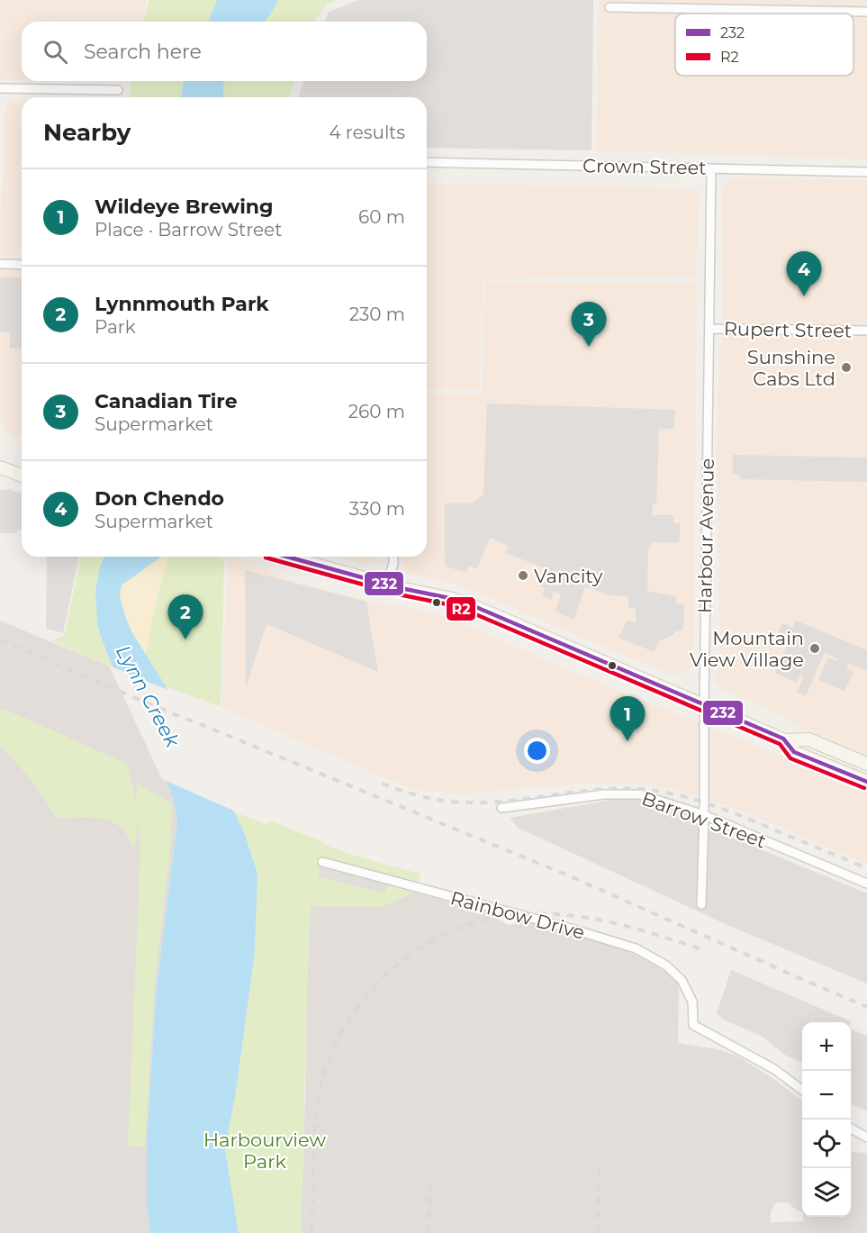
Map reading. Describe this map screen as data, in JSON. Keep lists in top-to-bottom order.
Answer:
{
  "streets": {
    "street": [
      "Crown Street",
      "Rupert Street",
      "Harbour Avenue",
      "Barrow Street",
      "Rainbow Drive"
    ]
  },
  "crossings": [
    ["Crown Street", "Harbour Avenue"],
    ["Rupert Street", "Harbour Avenue"],
    ["Harbour Avenue", "Barrow Street"]
  ],
  "water": ["Lynn Creek"],
  "parks": ["Harbourview Park"],
  "places": ["Sunshine Cabs Ltd", "Vancity", "Mountain View Village"],
  "lines": ["transit line 232", "transit line R2"],
  "legend": ["232", "R2"],
  "page": {
    "search": "Search here",
    "heading": ["Nearby", "4 results"],
    "list": [
      {
        "mark": "1",
        "name": "Wildeye Brewing",
        "note": "Place · Barrow Street",
        "value": "60 m"
      },
      {
        "mark": "2",
        "name": "Lynnmouth Park",
        "note": "Park",
        "value": "230 m"
      },
      {
        "mark": "3",
        "name": "Canadian Tire",
        "note": "Supermarket",
        "value": "260 m"
      },
      {
        "mark": "4",
        "name": "Don Chendo",
        "note": "Supermarket",
        "value": "330 m"
      }
    ],
    "pins": [
      "4",
      "3",
      "2",
      "1"
    ],
    "map_buttons": ["+", "−"]
  }
}
